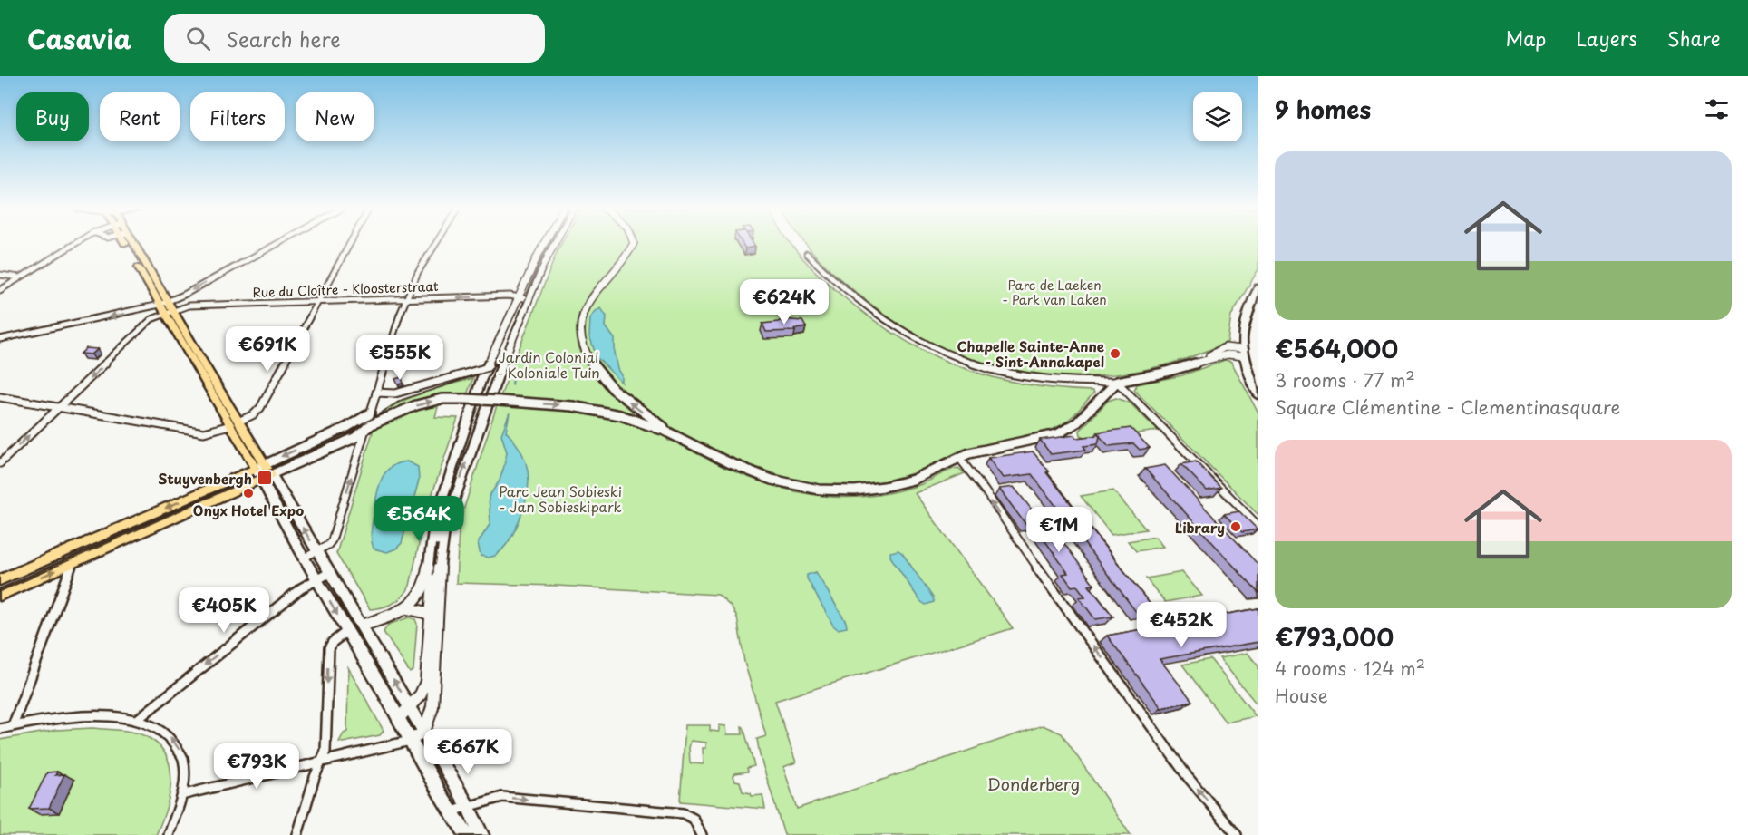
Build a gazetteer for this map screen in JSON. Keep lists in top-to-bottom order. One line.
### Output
{"streets":{"street":["Rue du Cloître - Kloosterstraat"]},"parks":["Parc de Laeken - Park van Laken","Jardin Colonial - Koloniale Tuin","Parc Jean Sobieski - Jan Sobieskipark","Donderberg"],"places":{"other":["Chapelle Sainte-Anne - Sint-Annakapel","Onyx Hotel Expo","Library"],"transit":["Stuyvenbergh"]},"page":{"header":"Casavia","search":"Search here","nav":["Map","Layers","Share"],"heading":"9 homes","chip":["Buy","Rent","Filters","New"],"list":[{"name":"€564,000","note":"3 rooms · 77 m² · Square Clémentine - Clementinasquare"},{"name":"€793,000","note":"4 rooms · 124 m² · House"}],"price":["€624K","€691K","€555K","€564K","€1M","€405K","€452K","€667K","€793K"]}}
